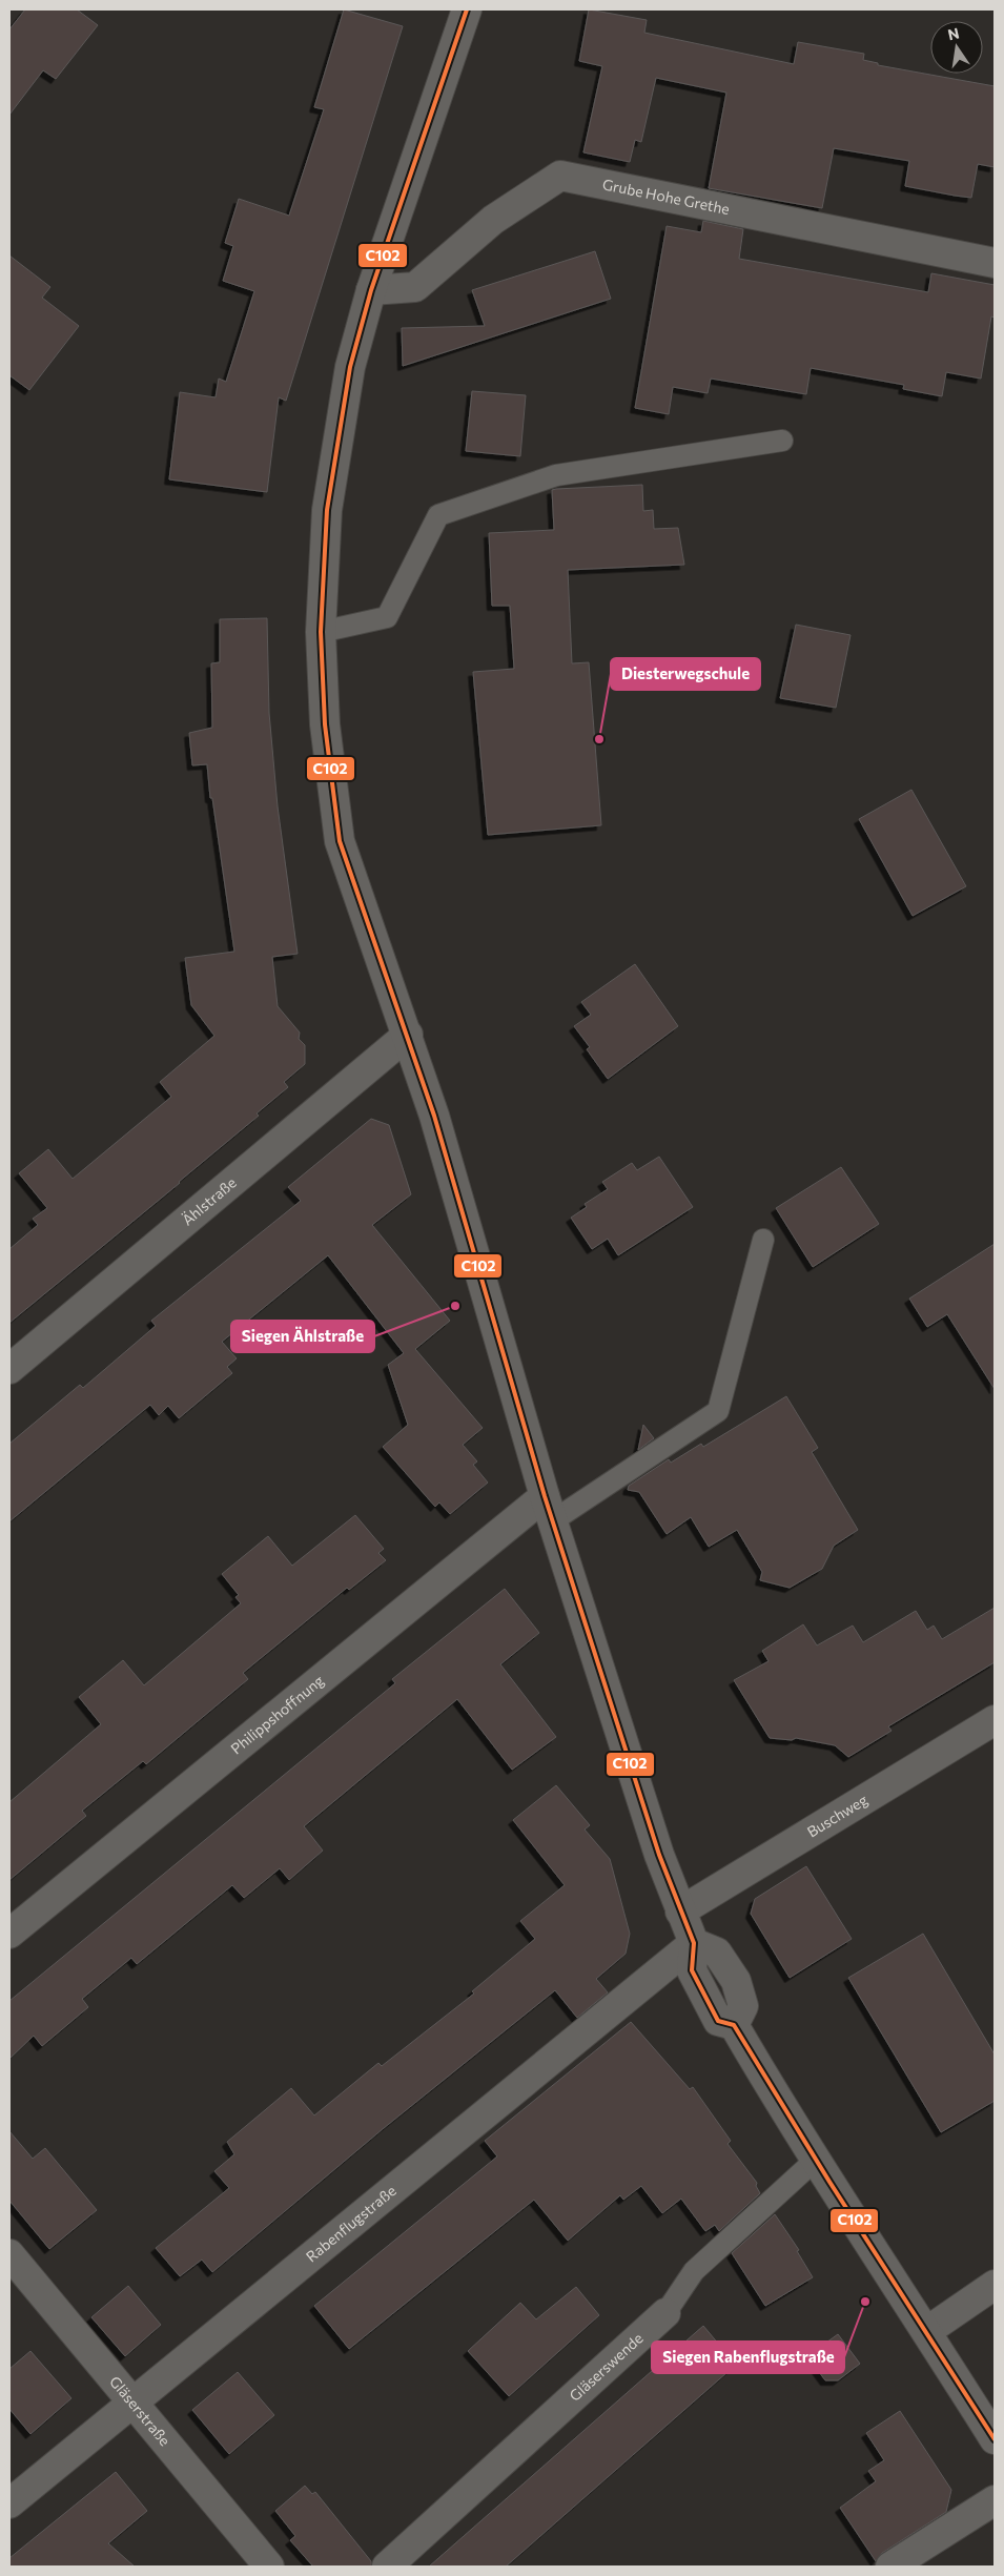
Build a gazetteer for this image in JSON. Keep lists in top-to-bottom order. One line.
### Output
{"streets":{"street":["Grube Hohe Grethe","Ählstraße","Philippshoffnung","Buschweg","Rabenflugstraße","Gläserswende","Gläserstraße"]},"crossings":[["Rabenflugstraße","Gläserstraße"]],"places":["Diesterwegschule","Siegen Ählstraße","Siegen Rabenflugstraße"],"lines":["transit line C102"],"north":"top"}
